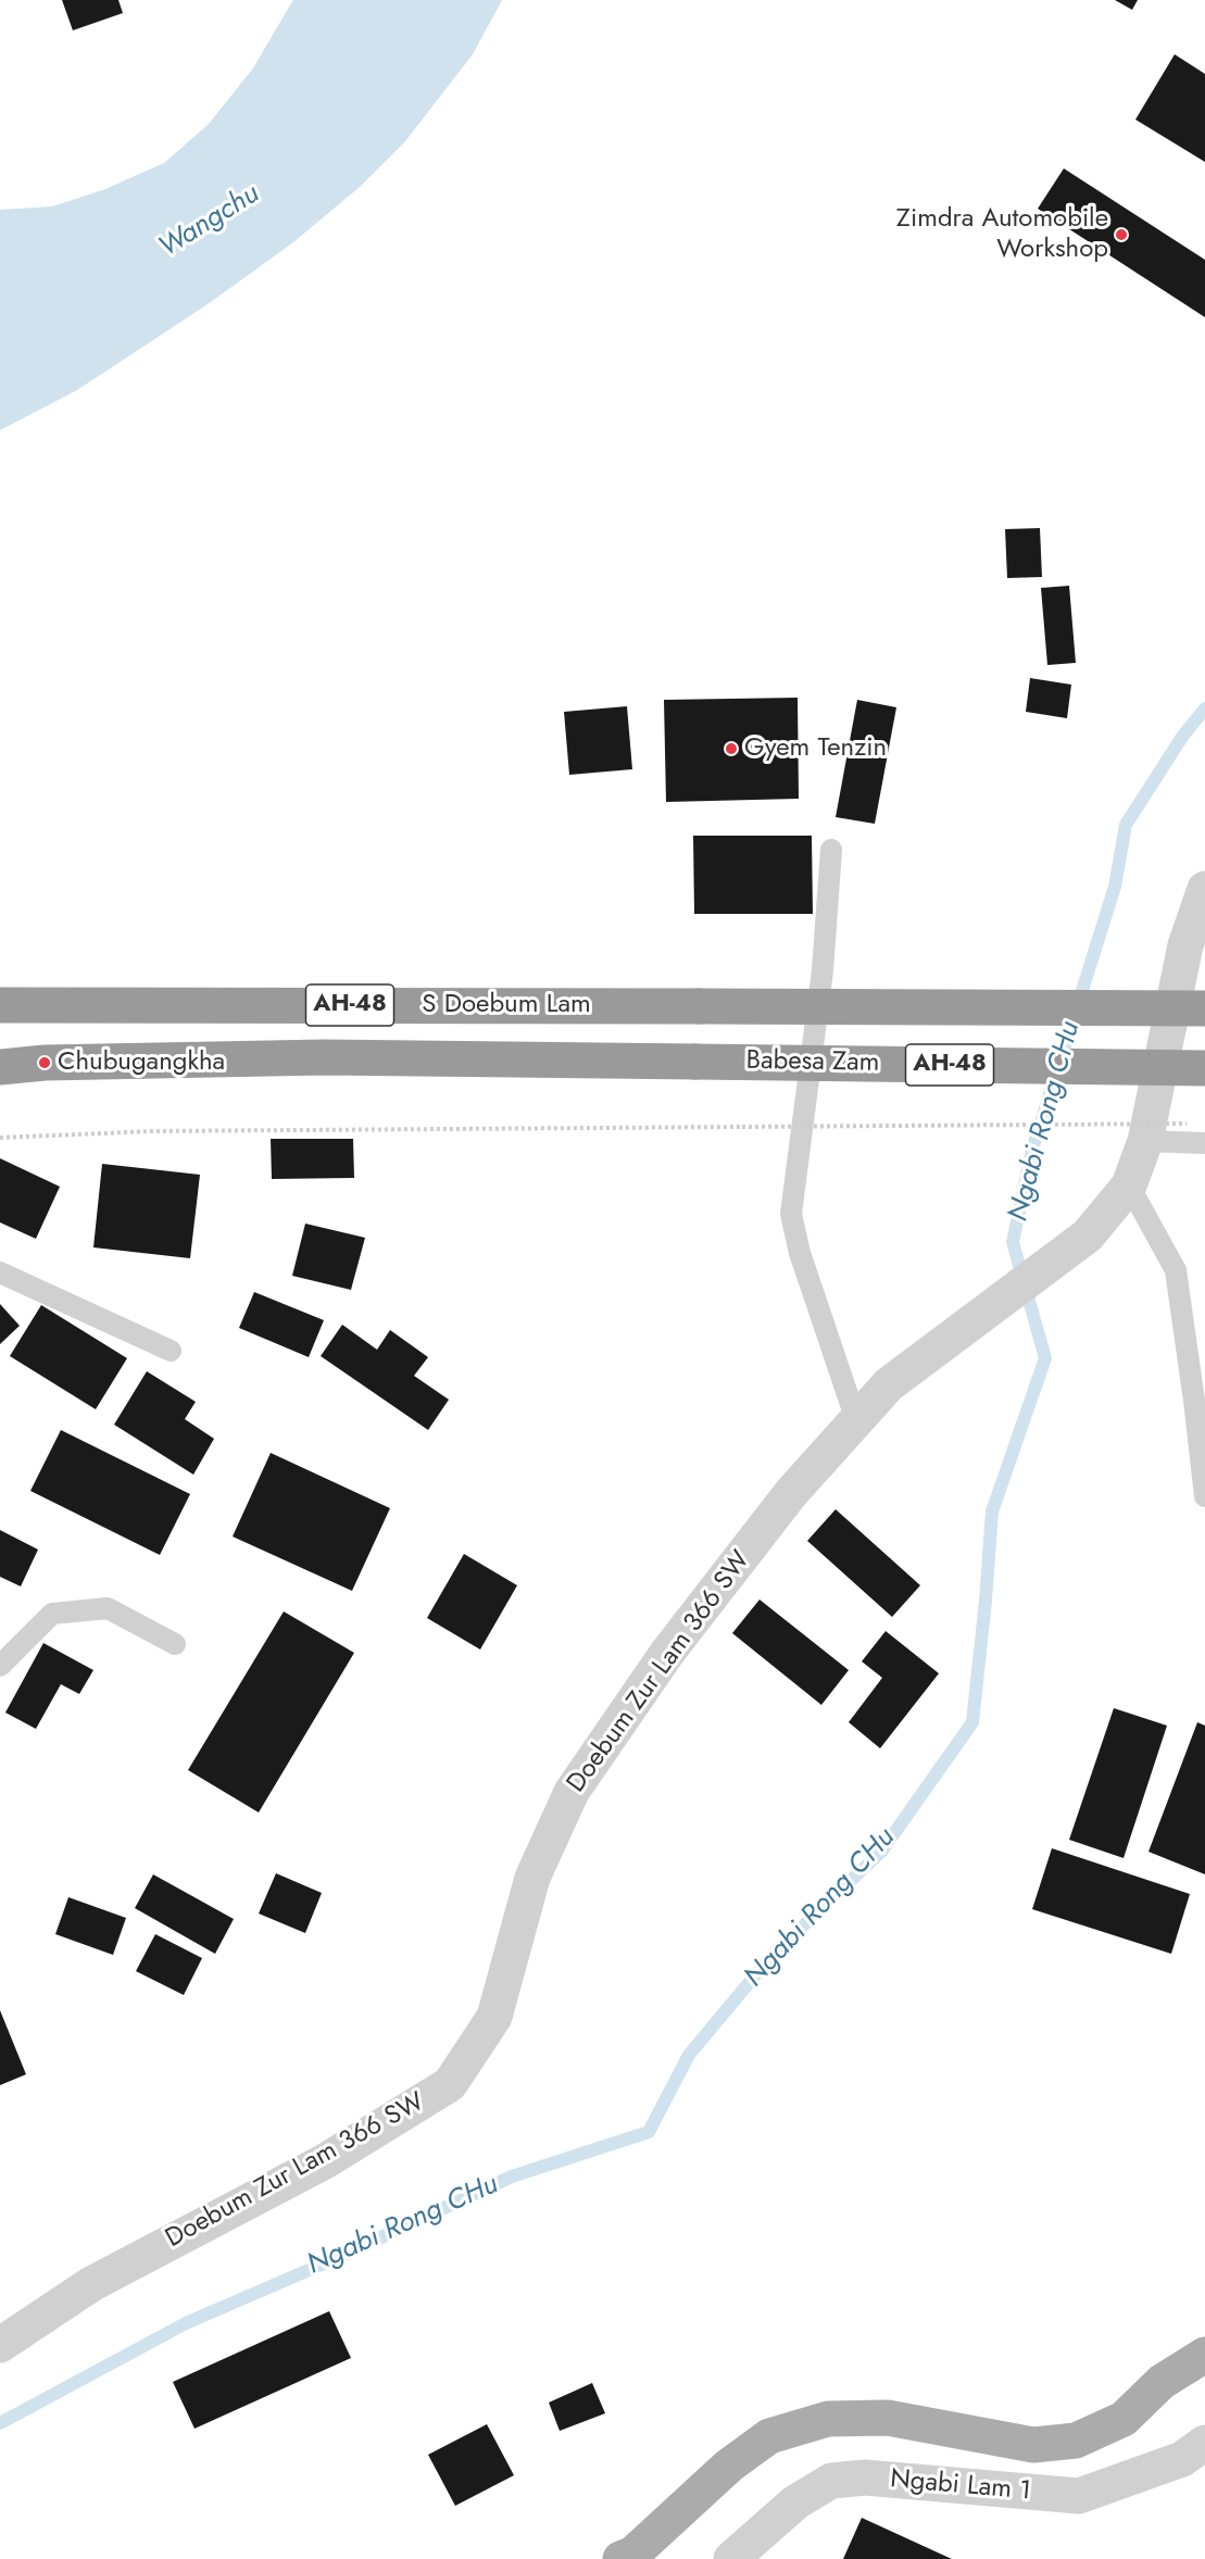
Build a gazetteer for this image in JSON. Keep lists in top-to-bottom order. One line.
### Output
{"streets":{"highway":["AH-48","S Doebum Lam","Babesa Zam"],"street":["Doebum Zur Lam 366 SW","Ngabi Lam 1"]},"crossings":[["S Doebum Lam","Babesa Zam"]],"water":["Wangchu","Ngabi Rong CHu"],"places":["Zimdra Automobile Workshop","Gyem Tenzin","Chubugangkha"]}
